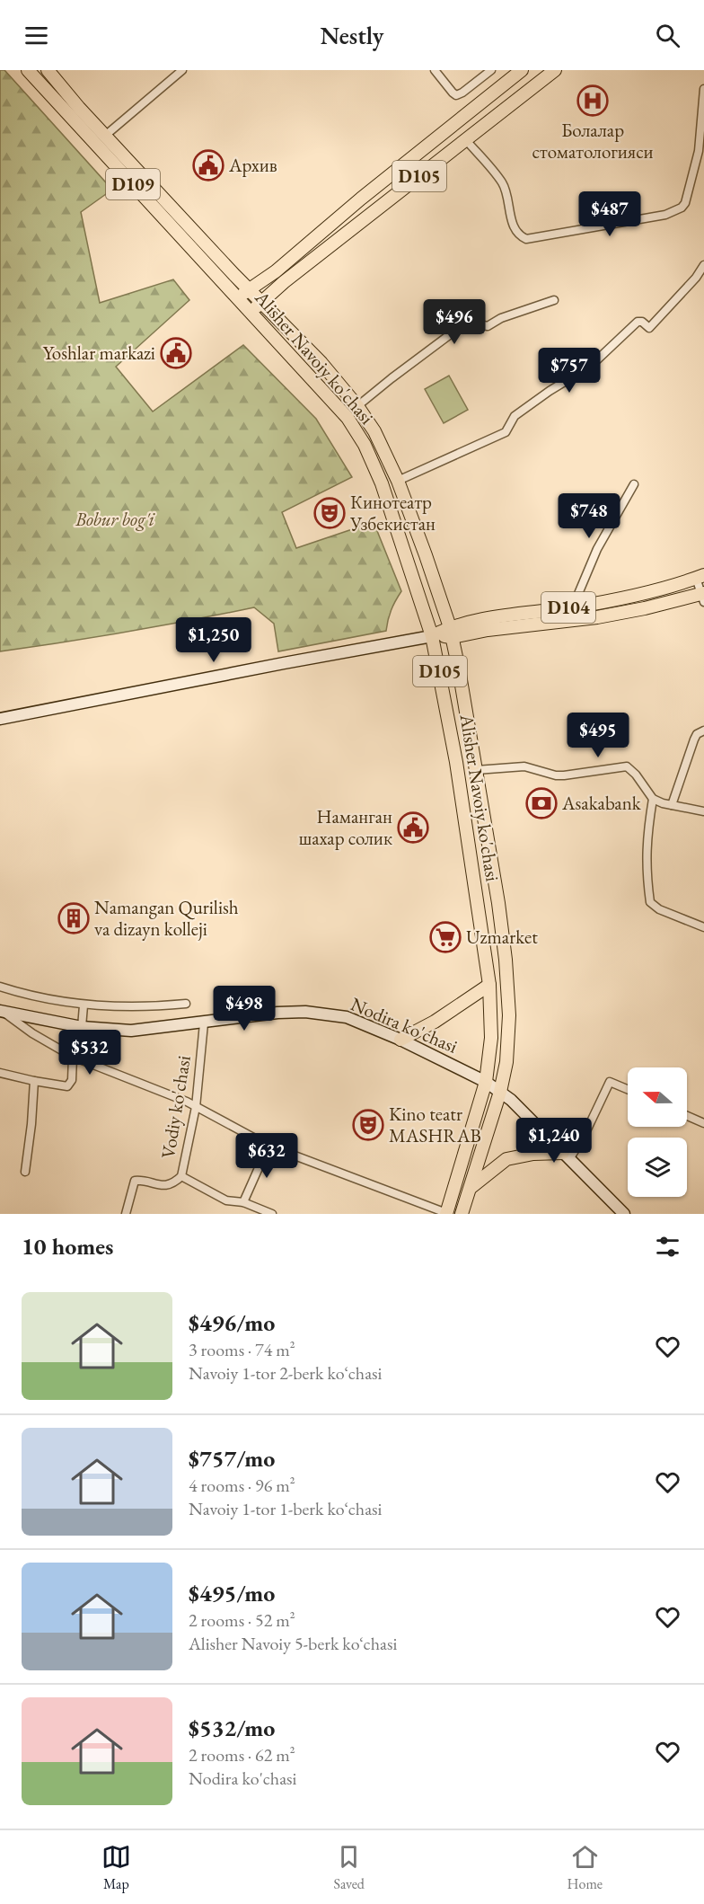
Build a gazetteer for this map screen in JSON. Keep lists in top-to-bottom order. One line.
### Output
{"streets":{"main road":["D105","D109","Alisher Navoiy ko'chasi","D104","Nodira ko'chasi"],"street":["Vodiy ko'chasi"]},"crossings":[["D105","D109"],["D105","Alisher Navoiy ko'chasi"],["D105","D104"],["D105","Nodira ko'chasi"],["Alisher Navoiy ko'chasi","D104"],["Alisher Navoiy ko'chasi","Nodira ko'chasi"],["Nodira ko'chasi","Vodiy ko'chasi"]],"parks":["Bobur bog'i"],"places":{"hospital":["Болалар стоматологияси"],"public building":["Архив","Yoshlar markazi","Наманган шахар солик"],"theatre":["Кинотеатр Узбекистан","Kino teatr MASHRAB"],"bank":["Asakabank"],"building":["Namangan Qurilish va dizayn kolleji"],"supermarket":["Uzmarket"]},"north":"left","page":{"header":"Nestly","price":["$487","$496","$757","$748","$1,250","$495","$498","$532","$1,240","$632"],"heading":"10 homes","list":[{"name":"$496/mo","note":"3 rooms · 74 m² · Navoiy 1-tor 2-berk koʻchasi"},{"name":"$757/mo","note":"4 rooms · 96 m² · Navoiy 1-tor 1-berk koʻchasi"},{"name":"$495/mo","note":"2 rooms · 52 m² · Alisher Navoiy 5-berk koʻchasi"},{"name":"$532/mo","note":"2 rooms · 62 m² · Nodira ko'chasi"}],"tabs":["Map","Saved","Home"]}}
